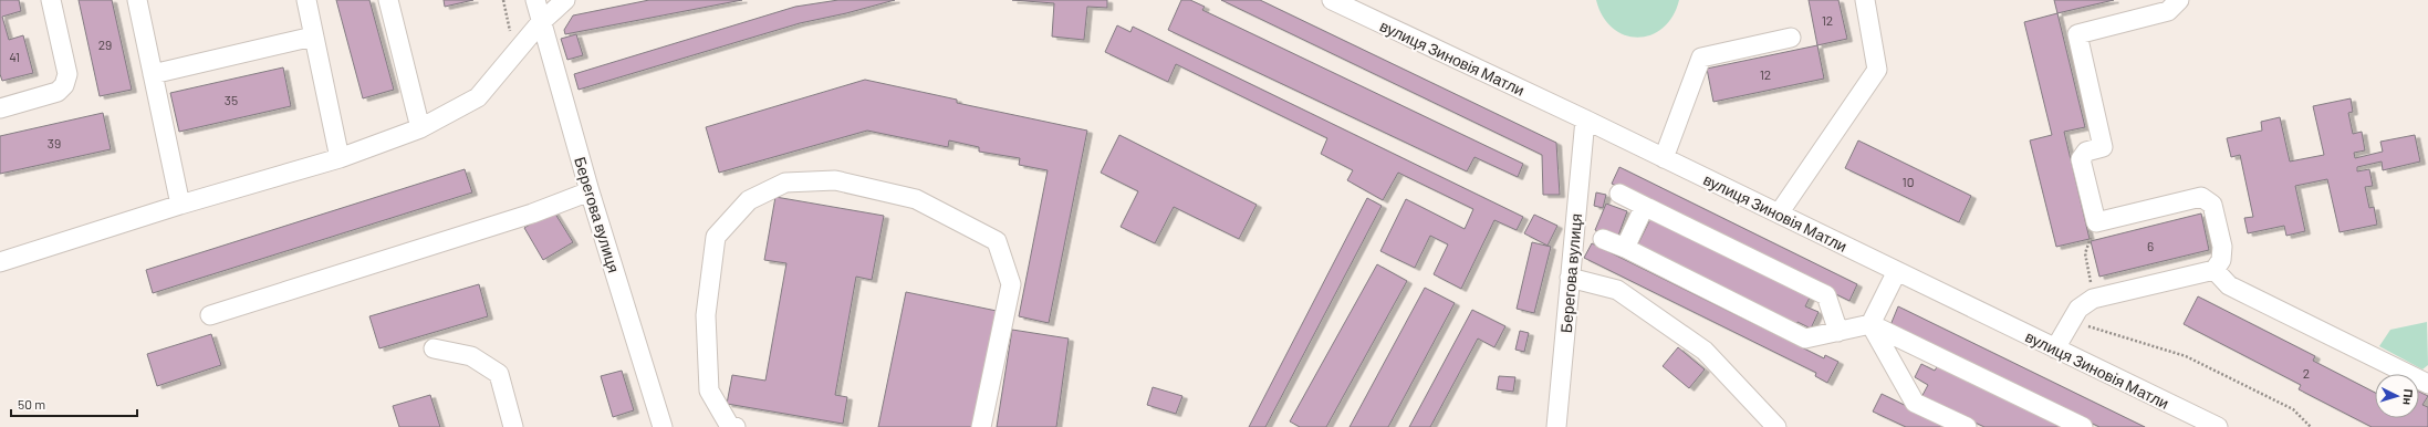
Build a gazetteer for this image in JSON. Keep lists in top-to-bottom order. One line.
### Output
{"streets":{"street":["вулиця Зиновія Матли","Берегова вулиця"]},"crossings":[["вулиця Зиновія Матли","Берегова вулиця"]],"house_numbers":["12","29","41","12","35","39","10","6","2"],"scale_bar":"50 m","north":"right"}
